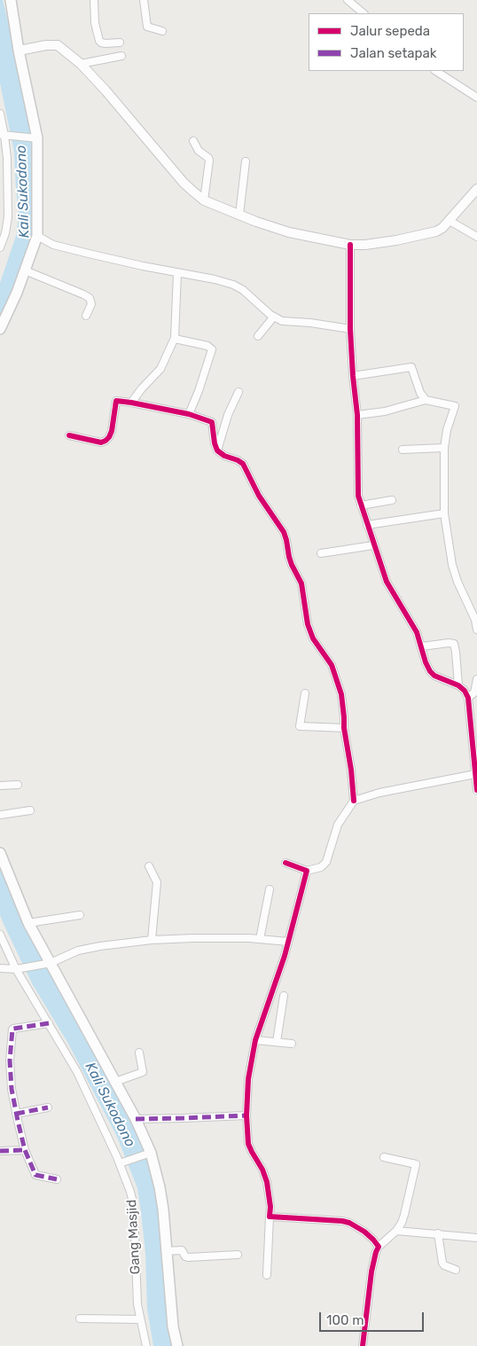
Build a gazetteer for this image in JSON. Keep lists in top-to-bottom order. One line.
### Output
{"streets":{"street":["Gang Masjid"]},"water":["Kali Sukodono"],"legend":["Jalur sepeda","Jalan setapak"],"scale_bar":"100 m"}
